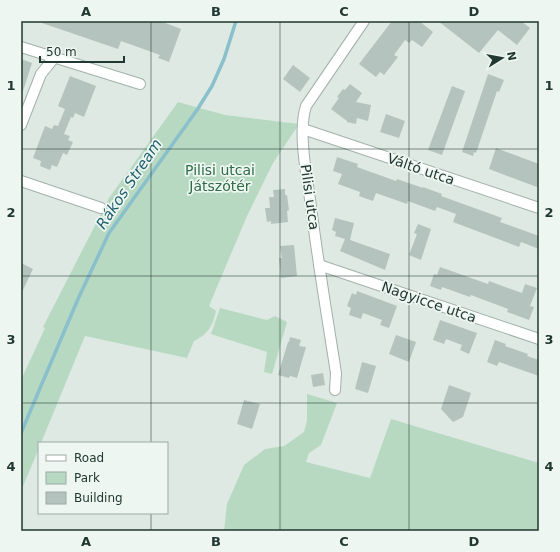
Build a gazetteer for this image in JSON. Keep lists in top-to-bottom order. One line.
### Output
{"streets":{"street":["Váltó utca","Pilisi utca","Nagyicce utca"]},"crossings":[["Váltó utca","Pilisi utca"],["Pilisi utca","Nagyicce utca"]],"water":["Rákos Stream"],"parks":["Pilisi utcai Játszótér"],"legend":["Road","Park","Building"],"scale_bar":"50 m","north":"right","grid":{"columns":["A","B","C","D"],"rows":["1","2","3","4"]}}
